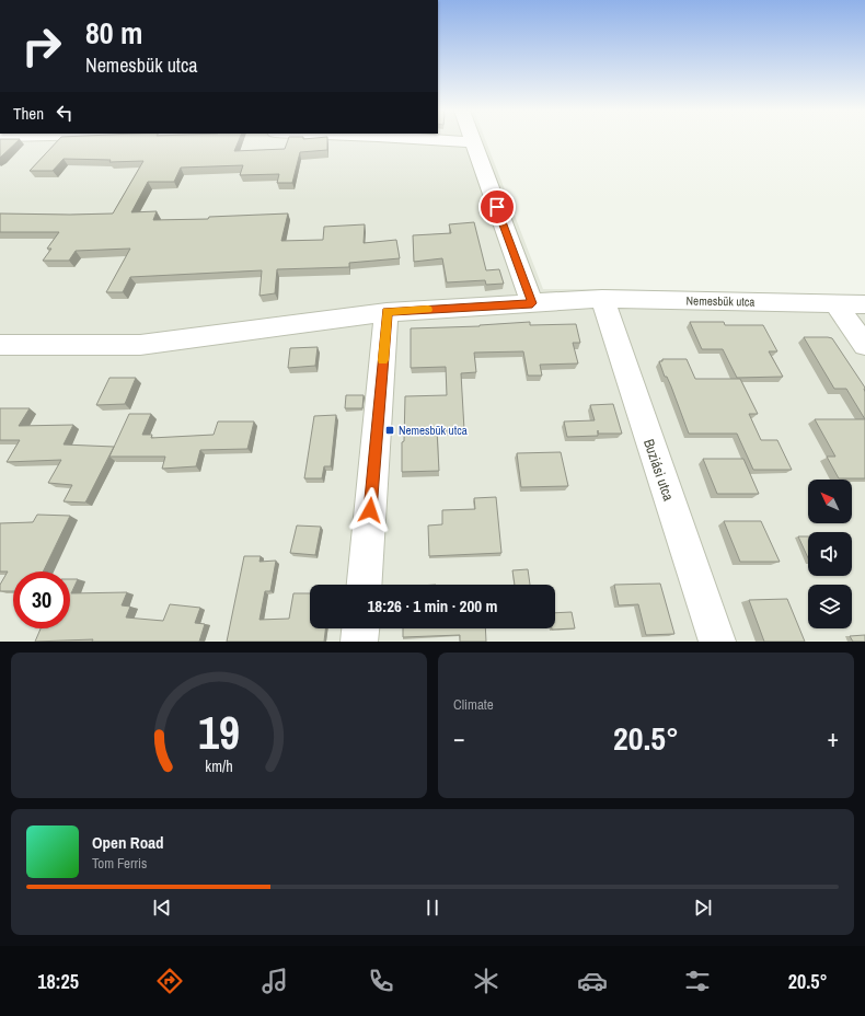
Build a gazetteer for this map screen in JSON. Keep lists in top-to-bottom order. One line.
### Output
{"streets":{"street":["Nemesbük utca","Buziási utca"]},"crossings":[["Nemesbük utca","Buziási utca"]],"places":{"transit":["Nemesbük utca"]},"north":"top left","page":{"turn":["80 m","Nemesbük utca"],"then":"Then","limit":"30","trip":"18:26 · 1 min · 200 m","tile":"Climate","heat":["−","20.5°","+"],"song":["Open Road","Tom Ferris"],"tabs":["18:25","20.5°"],"gauge":["19","km/h"]}}
